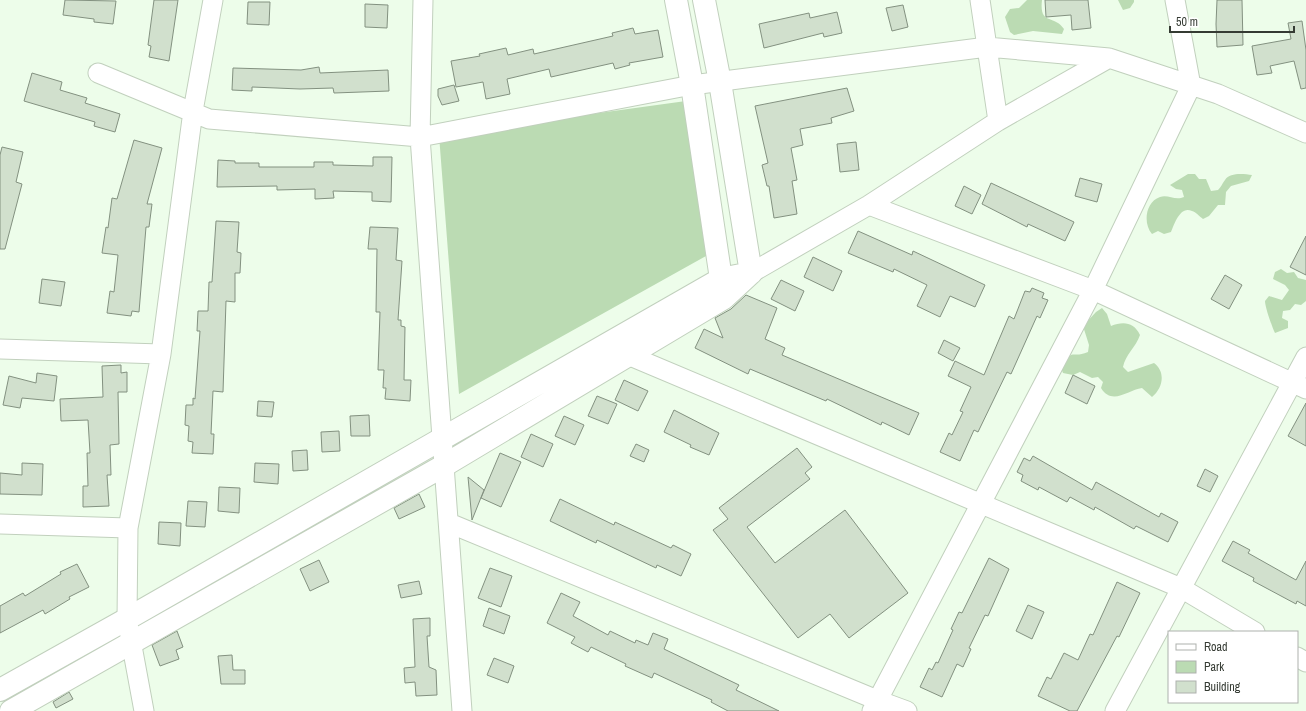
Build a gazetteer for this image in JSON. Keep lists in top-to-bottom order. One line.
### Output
{"legend":["Road","Park","Building"],"scale_bar":"50 m"}
